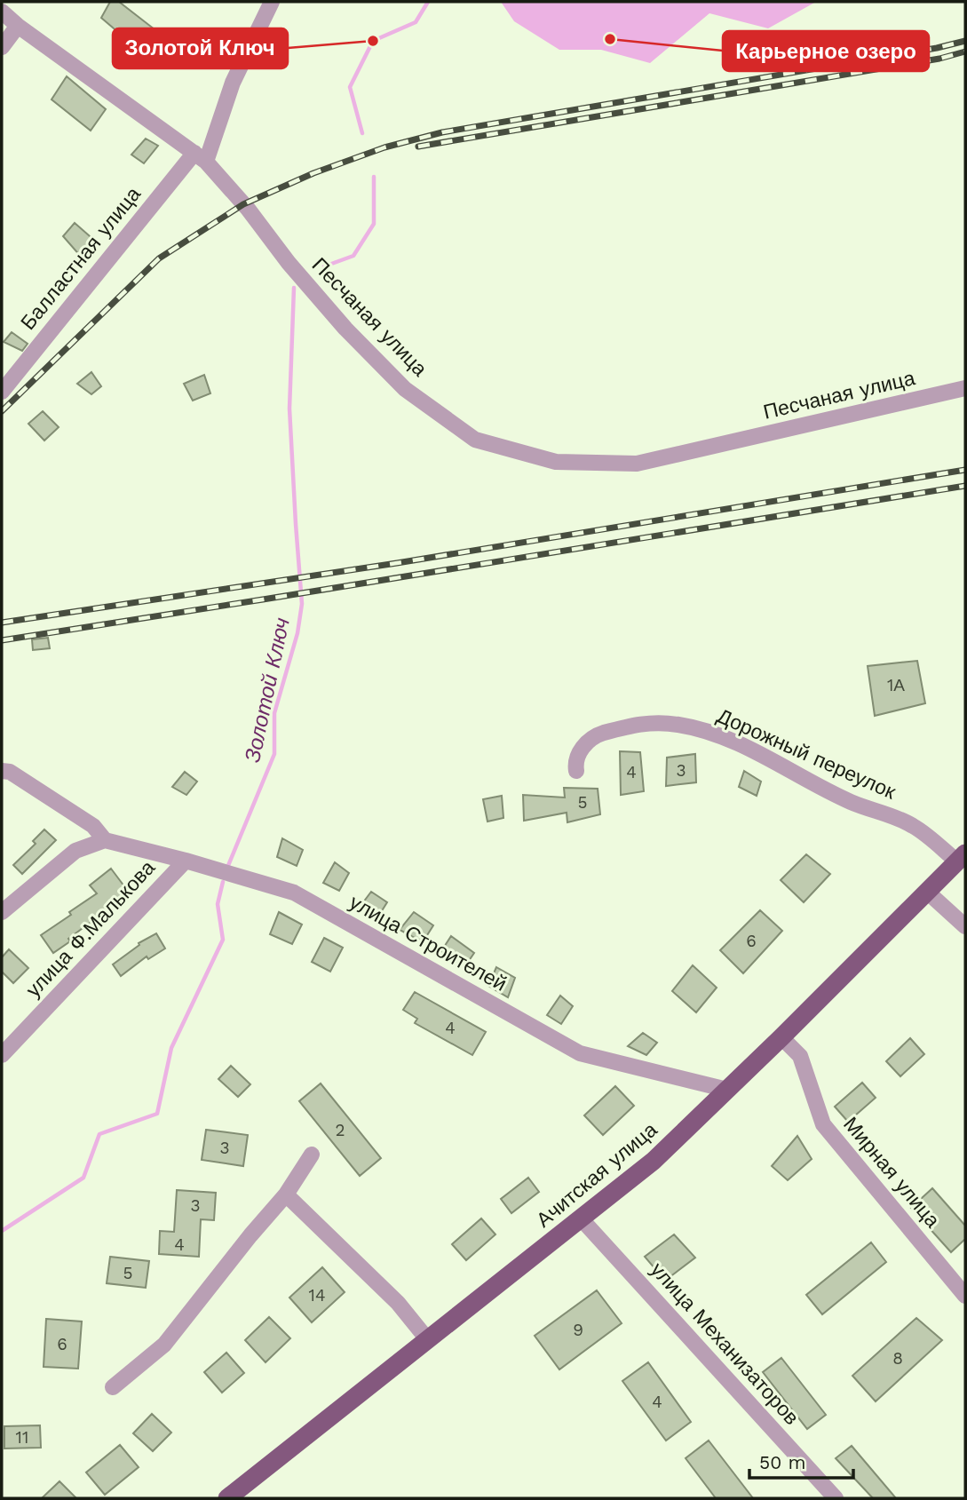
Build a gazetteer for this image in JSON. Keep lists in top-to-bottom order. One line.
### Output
{"streets":{"main road":["Ачитская улица"],"street":["Балластная улица","Песчаная улица","Дорожный переулок","улица Ф.Малькова","улица Строителей","Мирная улица","улица Механизаторов"]},"crossings":[["Балластная улица","Песчаная улица"],["Дорожный переулок","Ачитская улица"],["улица Ф.Малькова","улица Строителей"],["улица Строителей","Ачитская улица"],["Мирная улица","Ачитская улица"],["Ачитская улица","улица Механизаторов"]],"water":["Золотой Ключ"],"places":["Карьерное озеро","Золотой Ключ"],"house_numbers":["1А","3","4","5","6","4","2","3","3","4","5","14","9","6","8","4","11"],"scale_bar":"50 m"}
